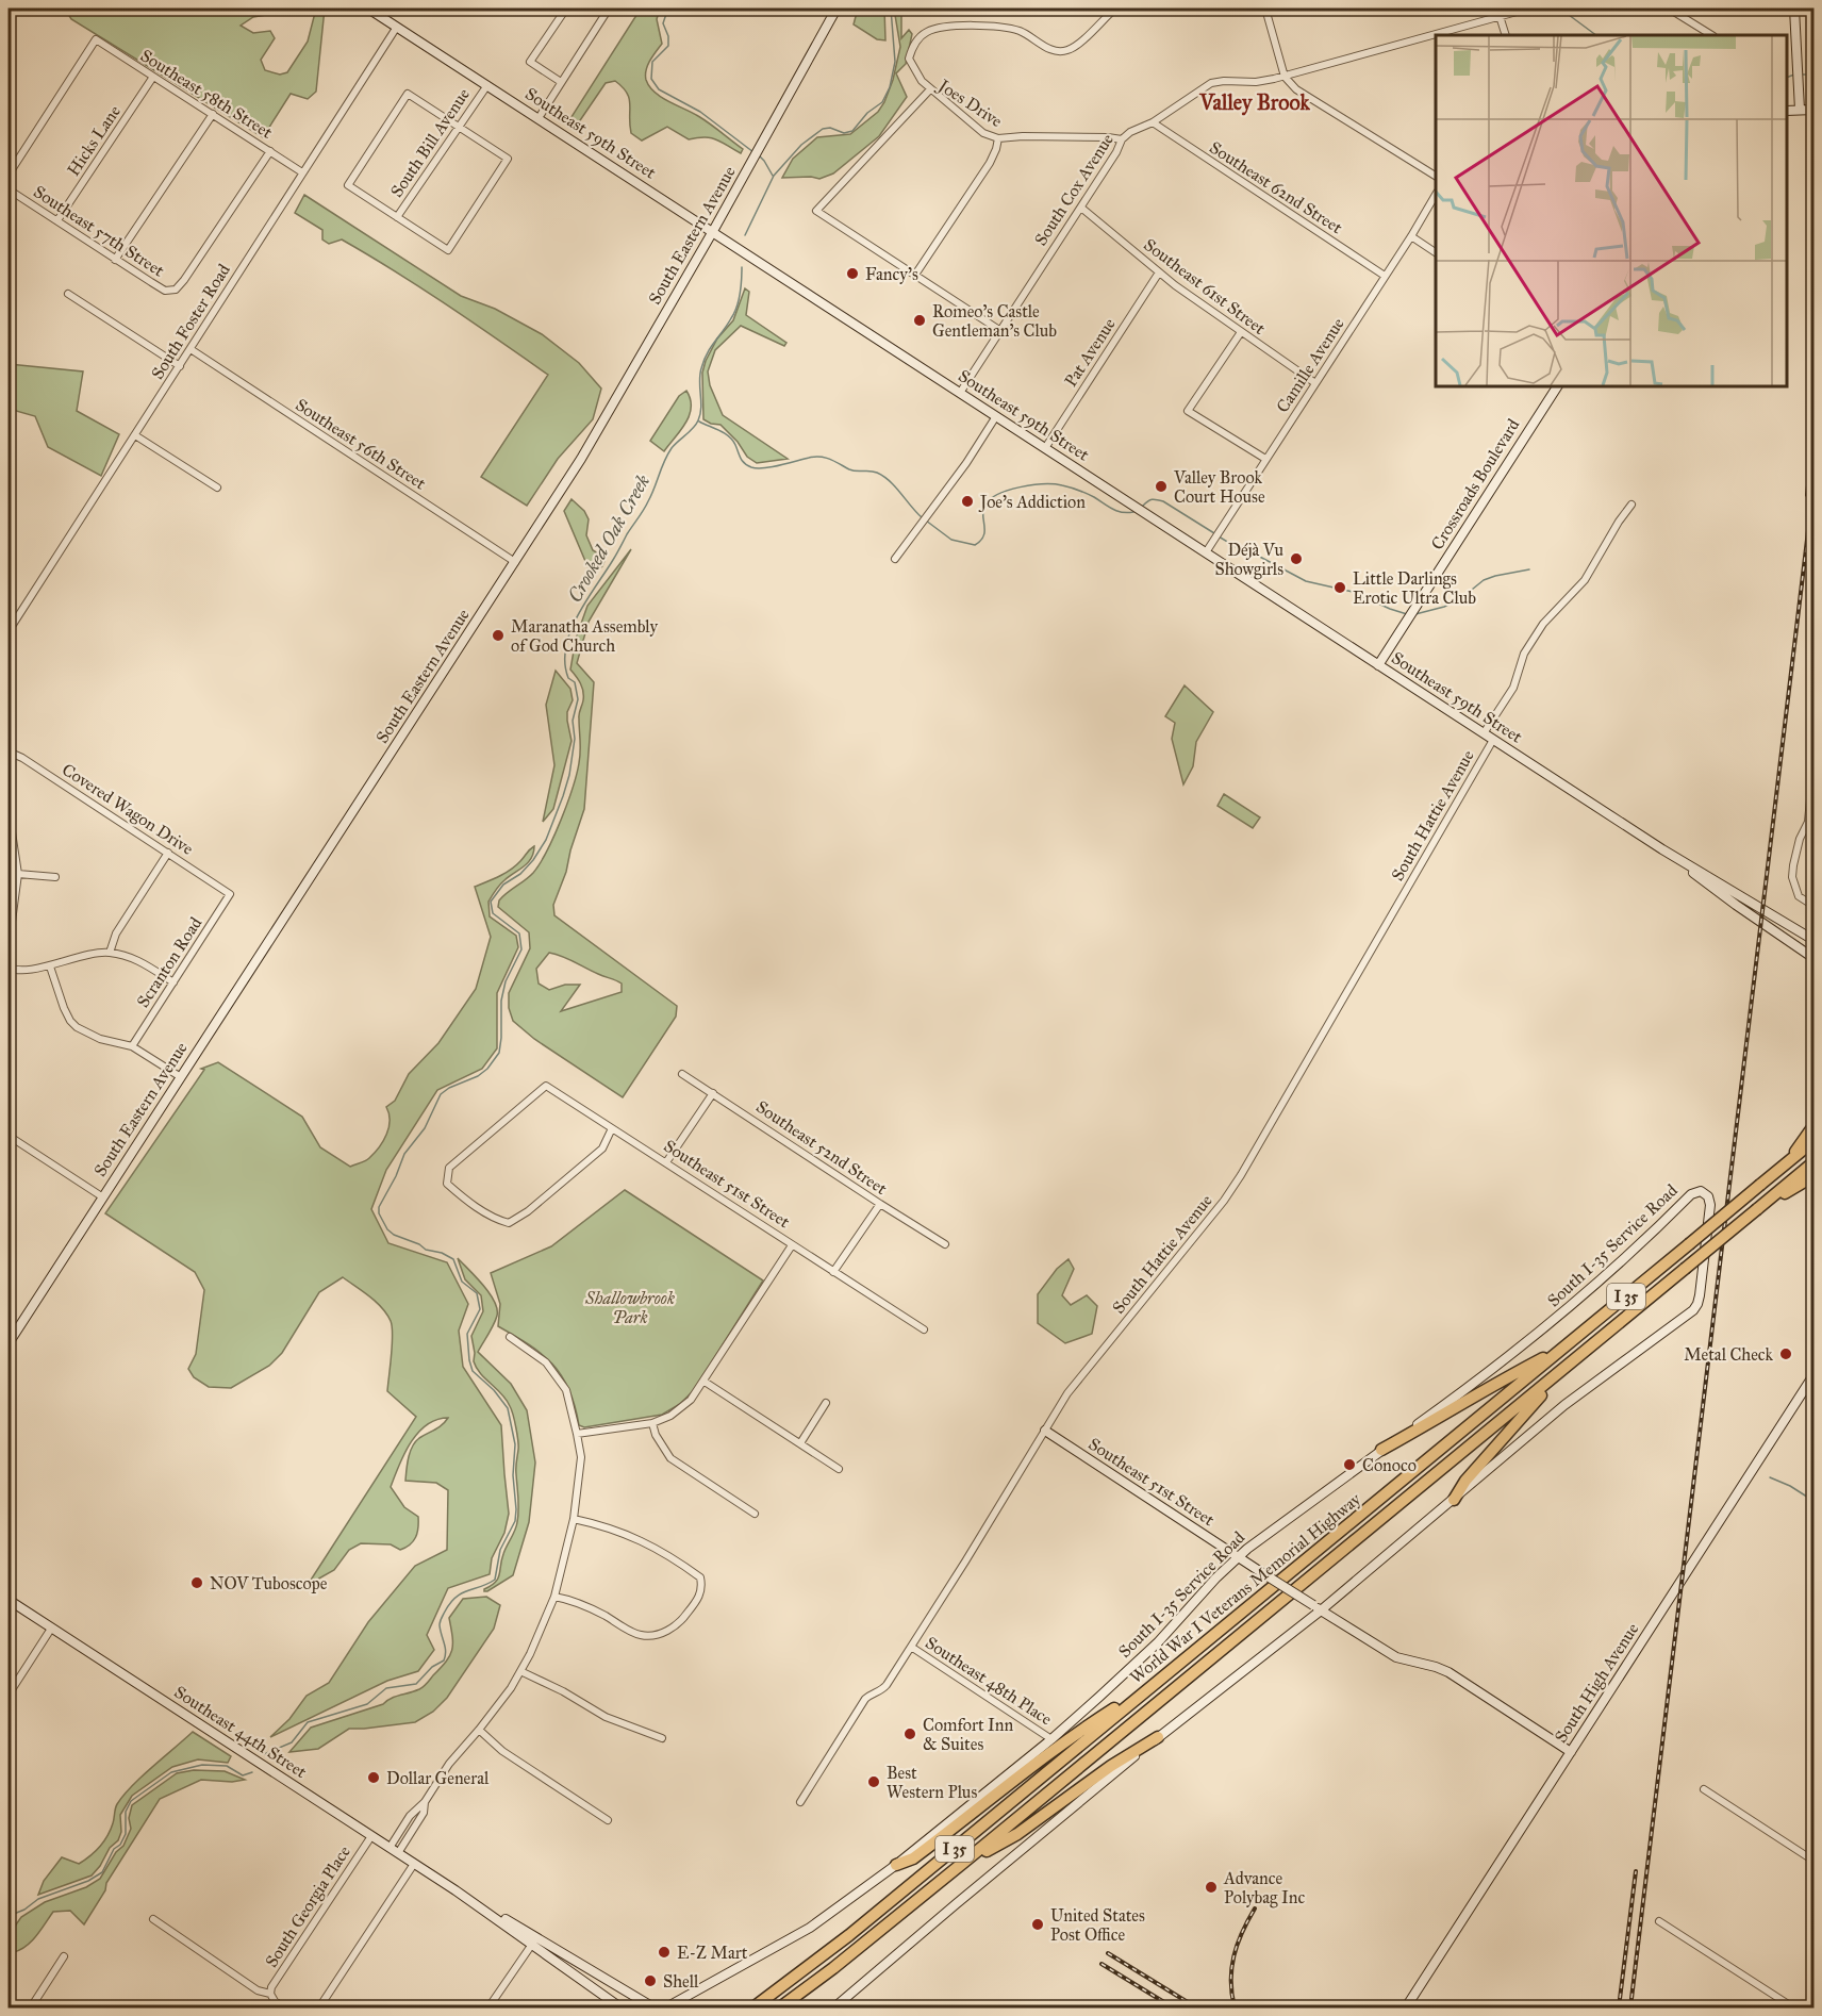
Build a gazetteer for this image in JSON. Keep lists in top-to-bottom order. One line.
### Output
{"streets":{"highway":["I 35","World War I Veterans Memorial Highway"],"main road":["Southeast 59th Street","South Eastern Avenue","Crossroads Boulevard","Southeast 51st Street","South I-35 Service Road","South High Avenue","Southeast 44th Street"],"street":["Southeast 58th Street","Joes Drive","Hicks Lane","South Bill Avenue","Southeast 62nd Street","South Cox Avenue","Southeast 57th Street","Southeast 61st Street","South Foster Road","Pat Avenue","Camille Avenue","Southeast 56th Street","Covered Wagon Drive","South Hattie Avenue","Scranton Road","Southeast 52nd Street","Southeast 48th Place","South Georgia Place"]},"crossings":[["Southeast 58th Street","Hicks Lane"],["Southeast 58th Street","Southeast 57th Street"],["Southeast 58th Street","South Foster Road"],["Joes Drive","South Cox Avenue"],["Southeast 59th Street","South Bill Avenue"],["Southeast 59th Street","South Cox Avenue"],["Southeast 59th Street","South Eastern Avenue"],["Southeast 59th Street","South Foster Road"],["Southeast 59th Street","Pat Avenue"],["Southeast 59th Street","Camille Avenue"],["Southeast 59th Street","Crossroads Boulevard"],["Southeast 59th Street","South Hattie Avenue"],["Hicks Lane","Southeast 57th Street"],["Southeast 62nd Street","South Cox Avenue"],["Southeast 62nd Street","Camille Avenue"],["South Cox Avenue","Southeast 61st Street"],["South Eastern Avenue","Southeast 56th Street"],["Southeast 61st Street","Pat Avenue"],["Southeast 61st Street","Camille Avenue"],["South Foster Road","Southeast 56th Street"],["Covered Wagon Drive","Scranton Road"],["South Hattie Avenue","Southeast 51st Street"],["South Hattie Avenue","Southeast 48th Place"],["Southeast 51st Street","South I-35 Service Road"],["Southeast 51st Street","South High Avenue"],["South I-35 Service Road","Southeast 48th Place"],["Southeast 44th Street","South Georgia Place"]],"districts":["Valley Brook"],"water":["Crooked Oak Creek"],"parks":["Shallowbrook Park"],"places":["Fancy's","Romeo's Castle Gentleman's Club","Valley Brook Court House","Joe's Addiction","Déjà Vu Showgirls","Little Darlings Erotic Ultra Club","Maranatha Assembly of God Church","Metal Check","Conoco","NOV Tuboscope","Comfort Inn & Suites","Dollar General","Best Western Plus","Advance Polybag Inc","United States Post Office","E-Z Mart","Shell"]}
